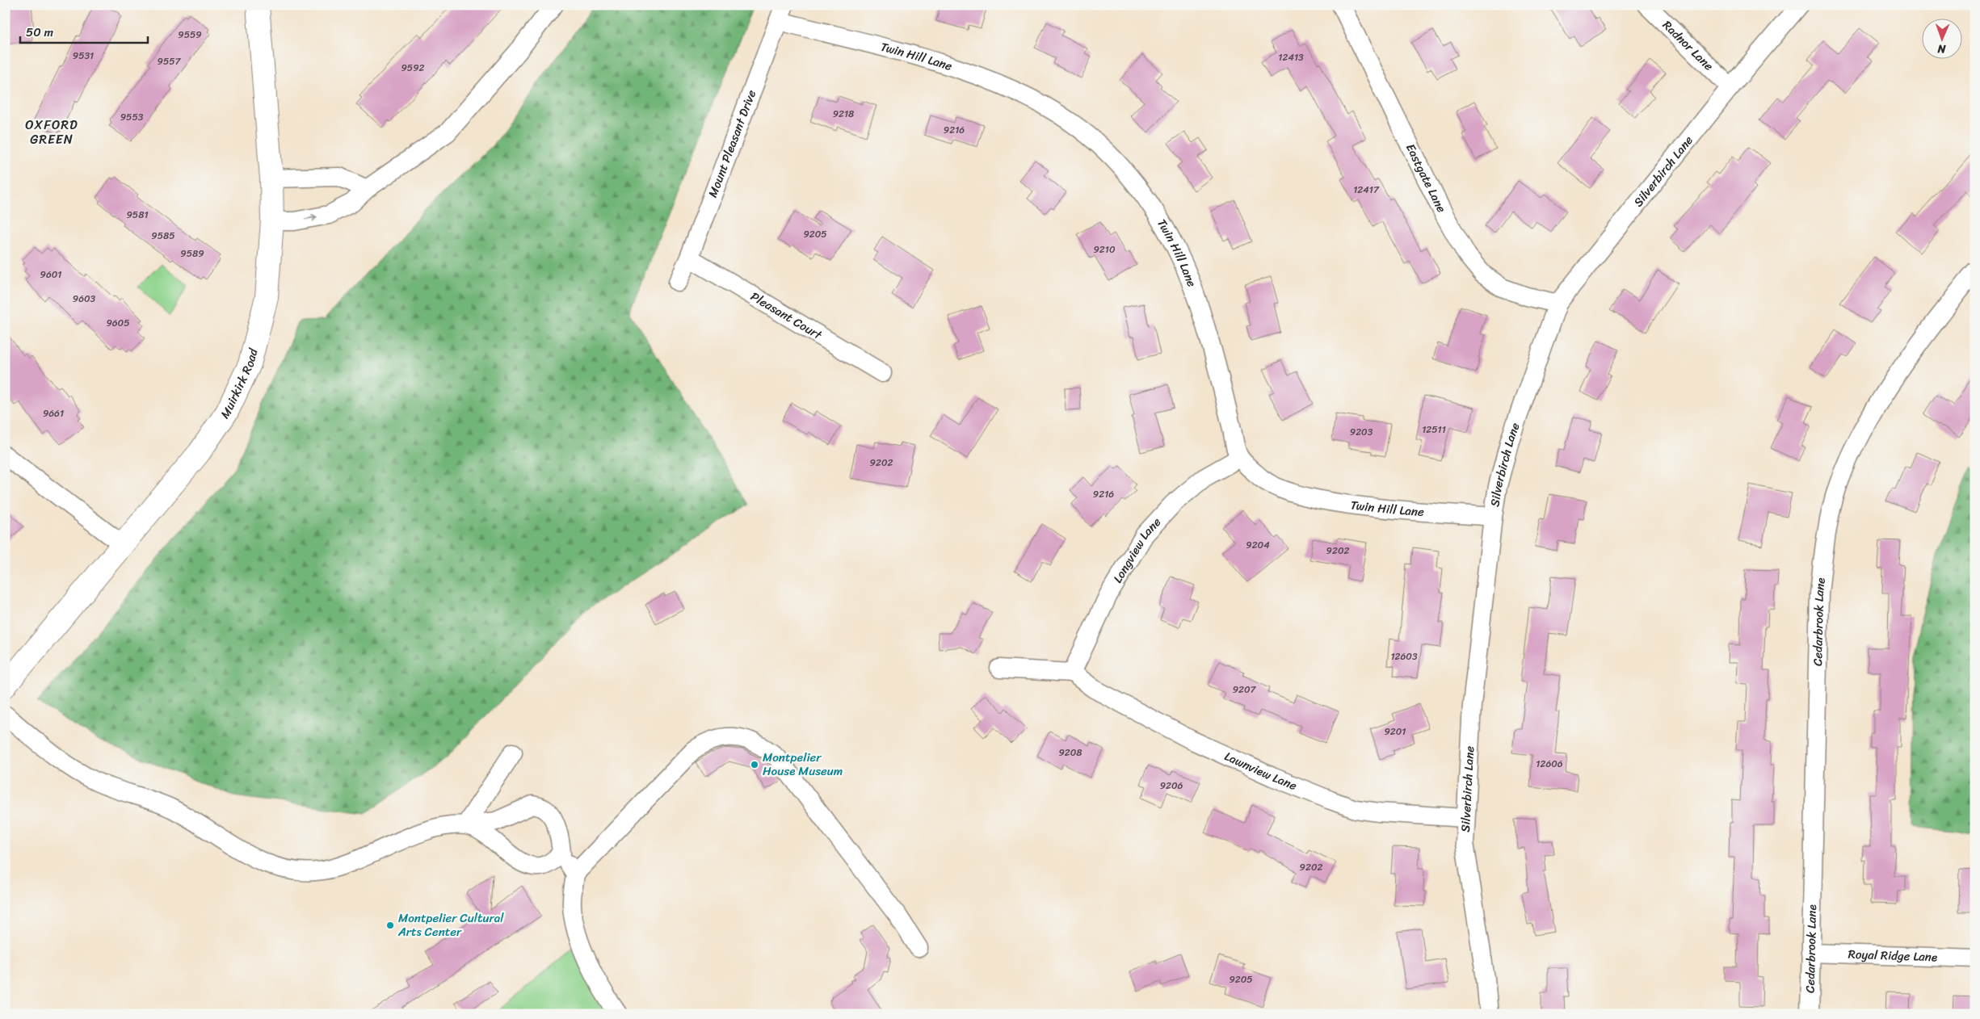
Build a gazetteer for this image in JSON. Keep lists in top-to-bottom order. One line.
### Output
{"streets":{"main road":["Muirkirk Road"],"street":["Radnor Lane","Twin Hill Lane","Mount Pleasant Drive","Silverbirch Lane","Eastgate Lane","Pleasant Court","Longview Lane","Cedarbrook Lane","Lawnview Lane","Royal Ridge Lane"]},"crossings":[["Radnor Lane","Silverbirch Lane"],["Twin Hill Lane","Mount Pleasant Drive"],["Twin Hill Lane","Silverbirch Lane"],["Twin Hill Lane","Longview Lane"],["Mount Pleasant Drive","Pleasant Court"],["Silverbirch Lane","Eastgate Lane"],["Silverbirch Lane","Lawnview Lane"],["Longview Lane","Lawnview Lane"],["Cedarbrook Lane","Royal Ridge Lane"]],"districts":["OXFORD GREEN"],"places":["Montpelier House Museum","Montpelier Cultural Arts Center"],"house_numbers":["9559","9531","12413","9557","9592","9218","9553","9216","12417","9581","9205","9585","9210","9589","9601","9603","9605","9661","12511","9203","9202","9216","9204","9202","12603","9207","9201","9208","12606","9206","9202","9205"],"scale_bar":"50 m","north":"bottom"}
